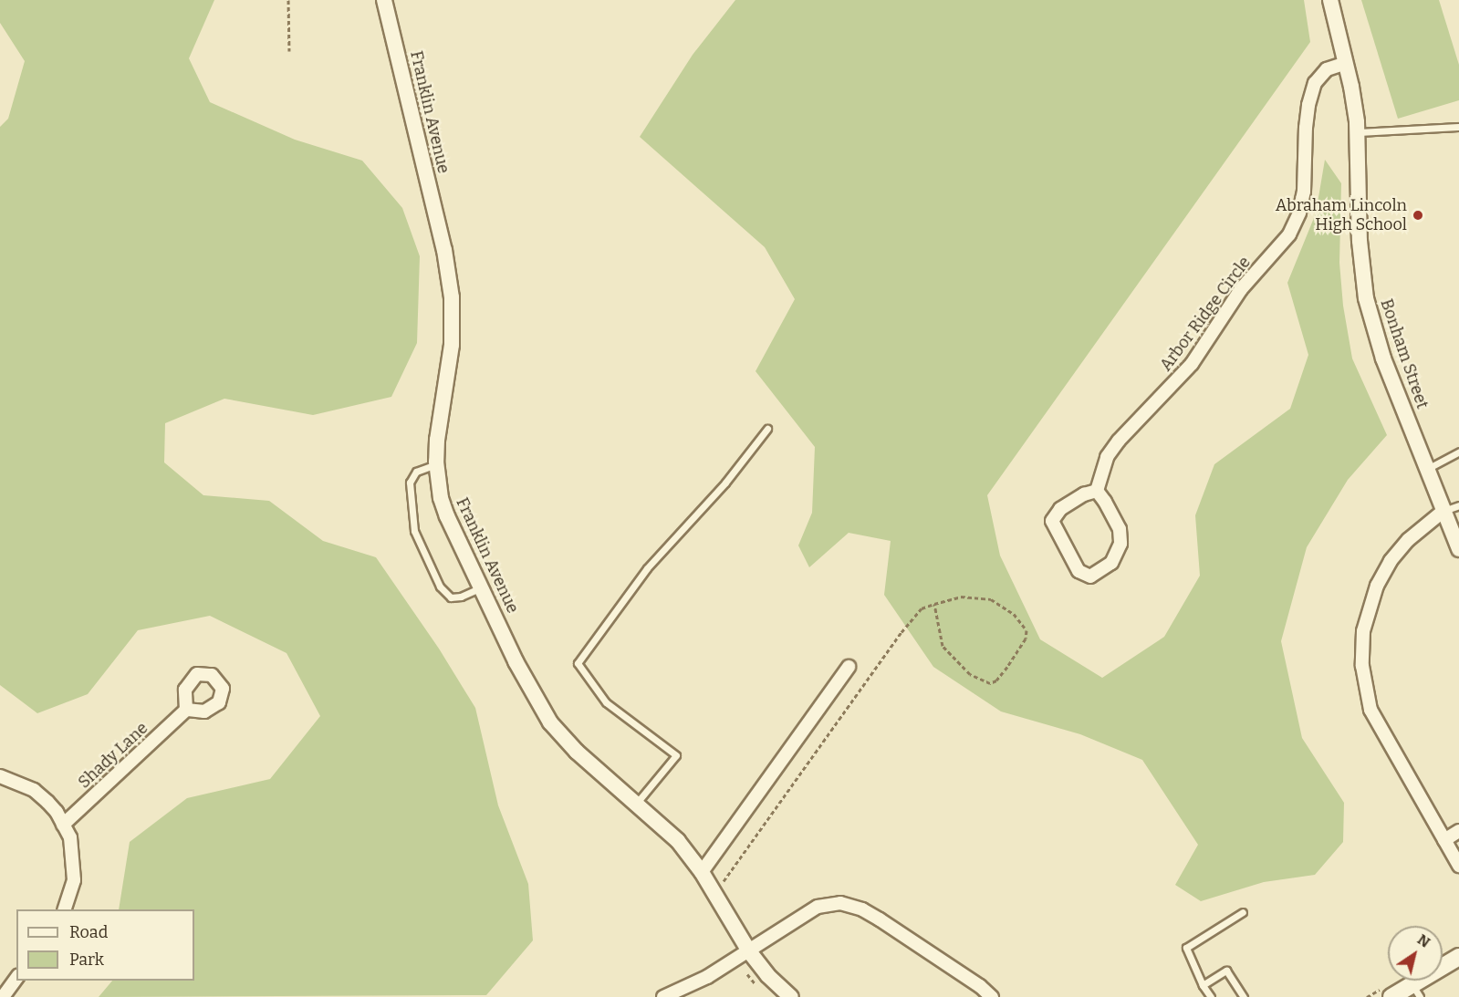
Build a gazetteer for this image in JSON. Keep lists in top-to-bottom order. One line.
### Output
{"streets":{"street":["Franklin Avenue","Arbor Ridge Circle","Bonham Street","Shady Lane"]},"crossings":[["Arbor Ridge Circle","Bonham Street"]],"places":["Abraham Lincoln High School"],"legend":["Road","Park"],"north":"top right"}
